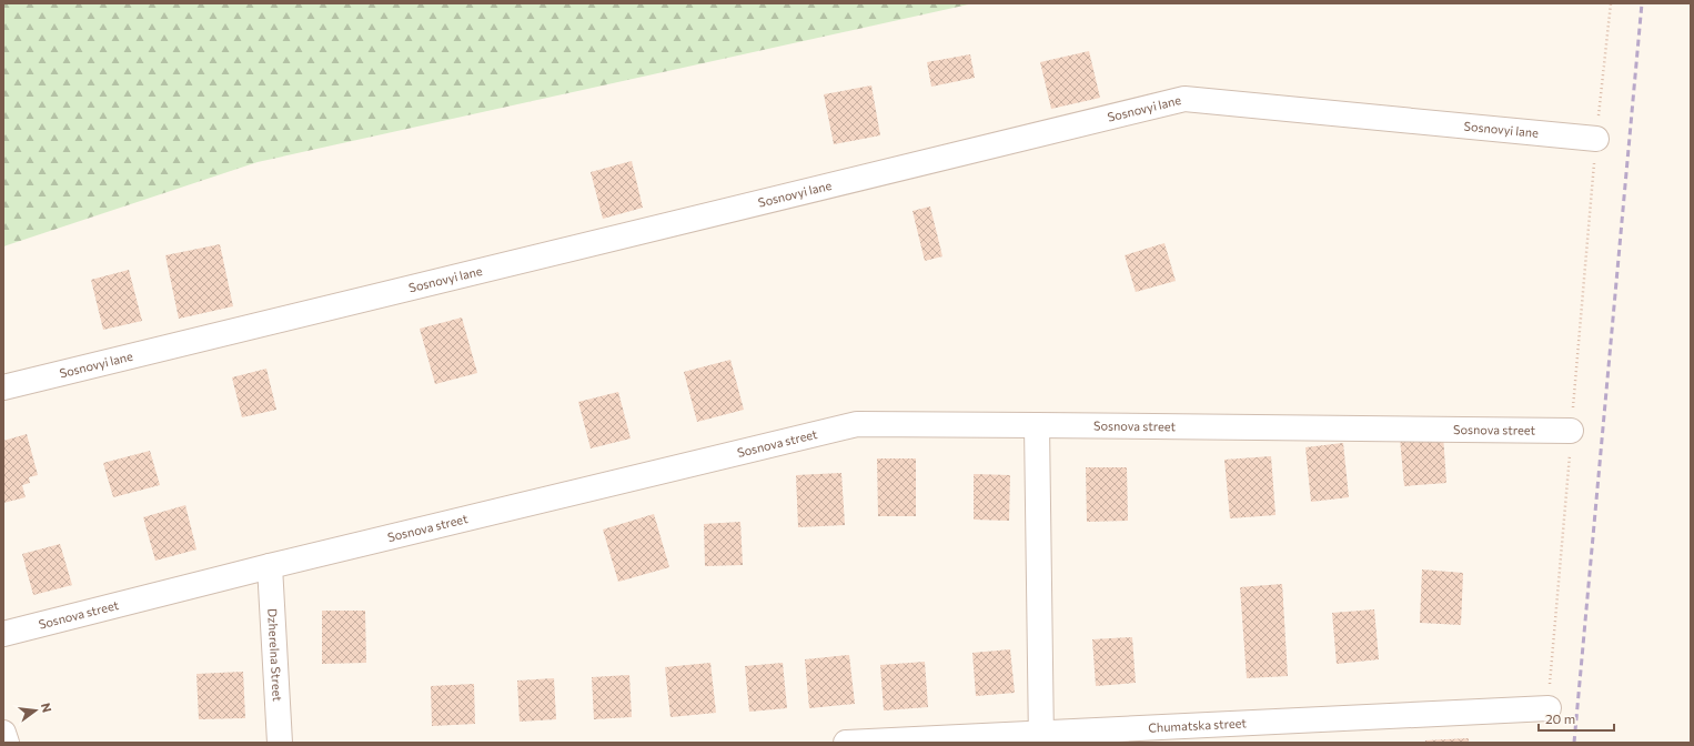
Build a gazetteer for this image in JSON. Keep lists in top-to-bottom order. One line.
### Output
{"streets":{"street":["Sosnovyi lane","Sosnova street","Dzherelna Street","Chumatska street"]},"crossings":[["Sosnova street","Dzherelna Street"]],"scale_bar":"20 m","north":"right"}
